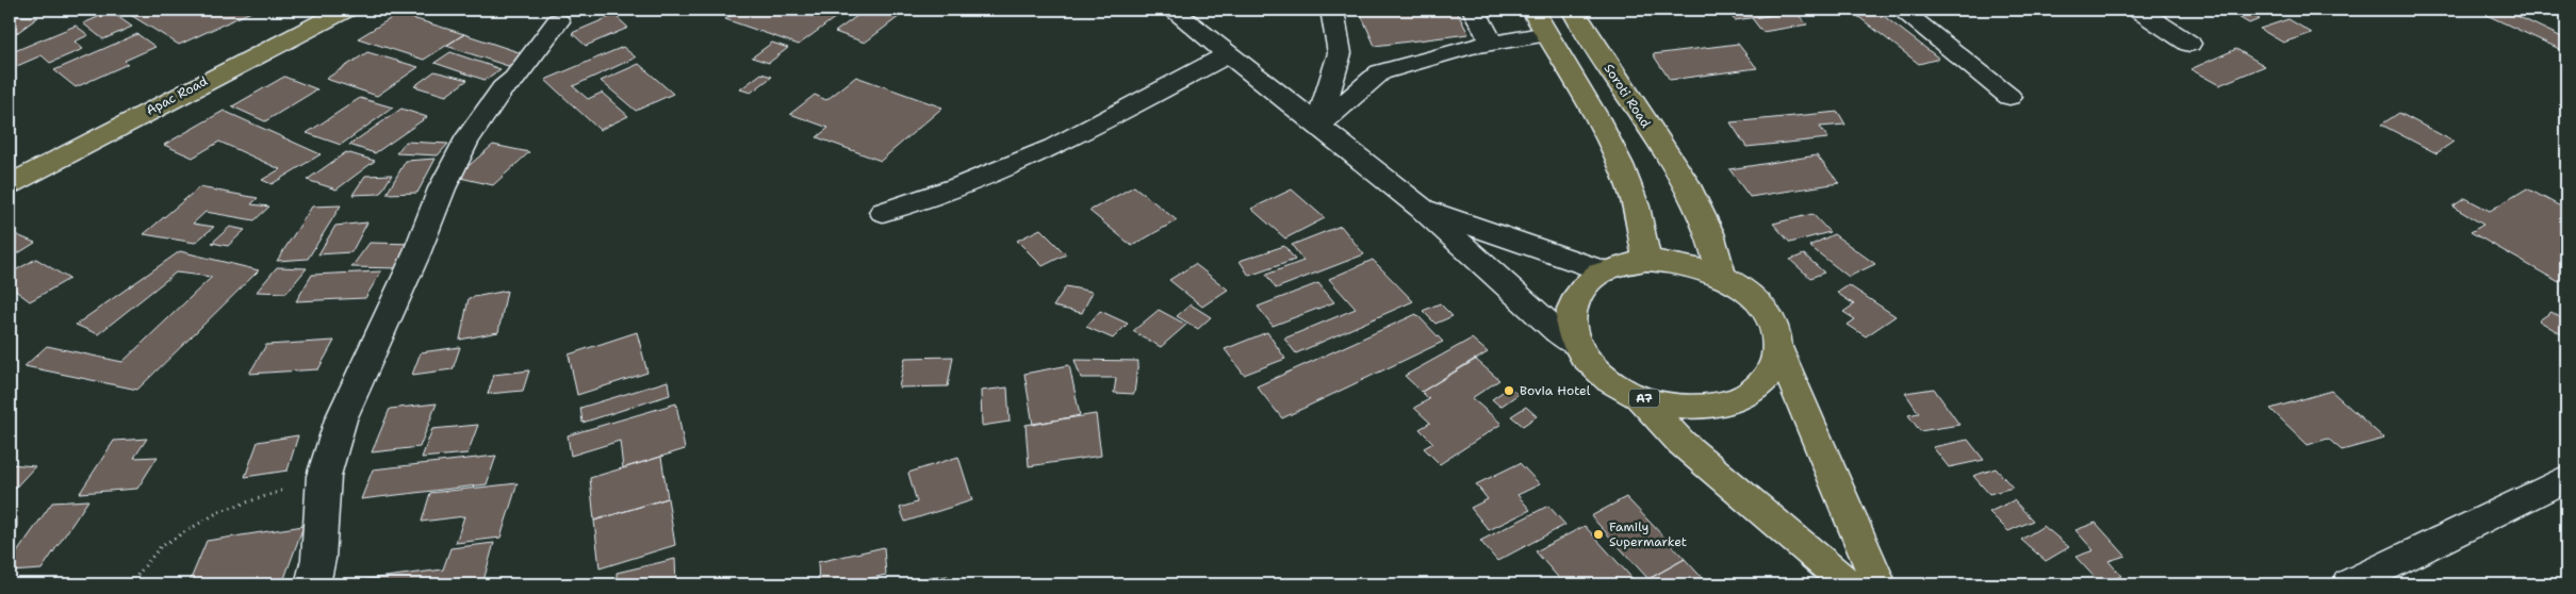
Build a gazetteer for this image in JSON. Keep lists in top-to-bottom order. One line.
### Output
{"streets":{"main road":["Apac Road","Soroti Road","A7"]},"crossings":[["Soroti Road","A7"]],"places":["Bovia Hotel","Family Supermarket"]}
